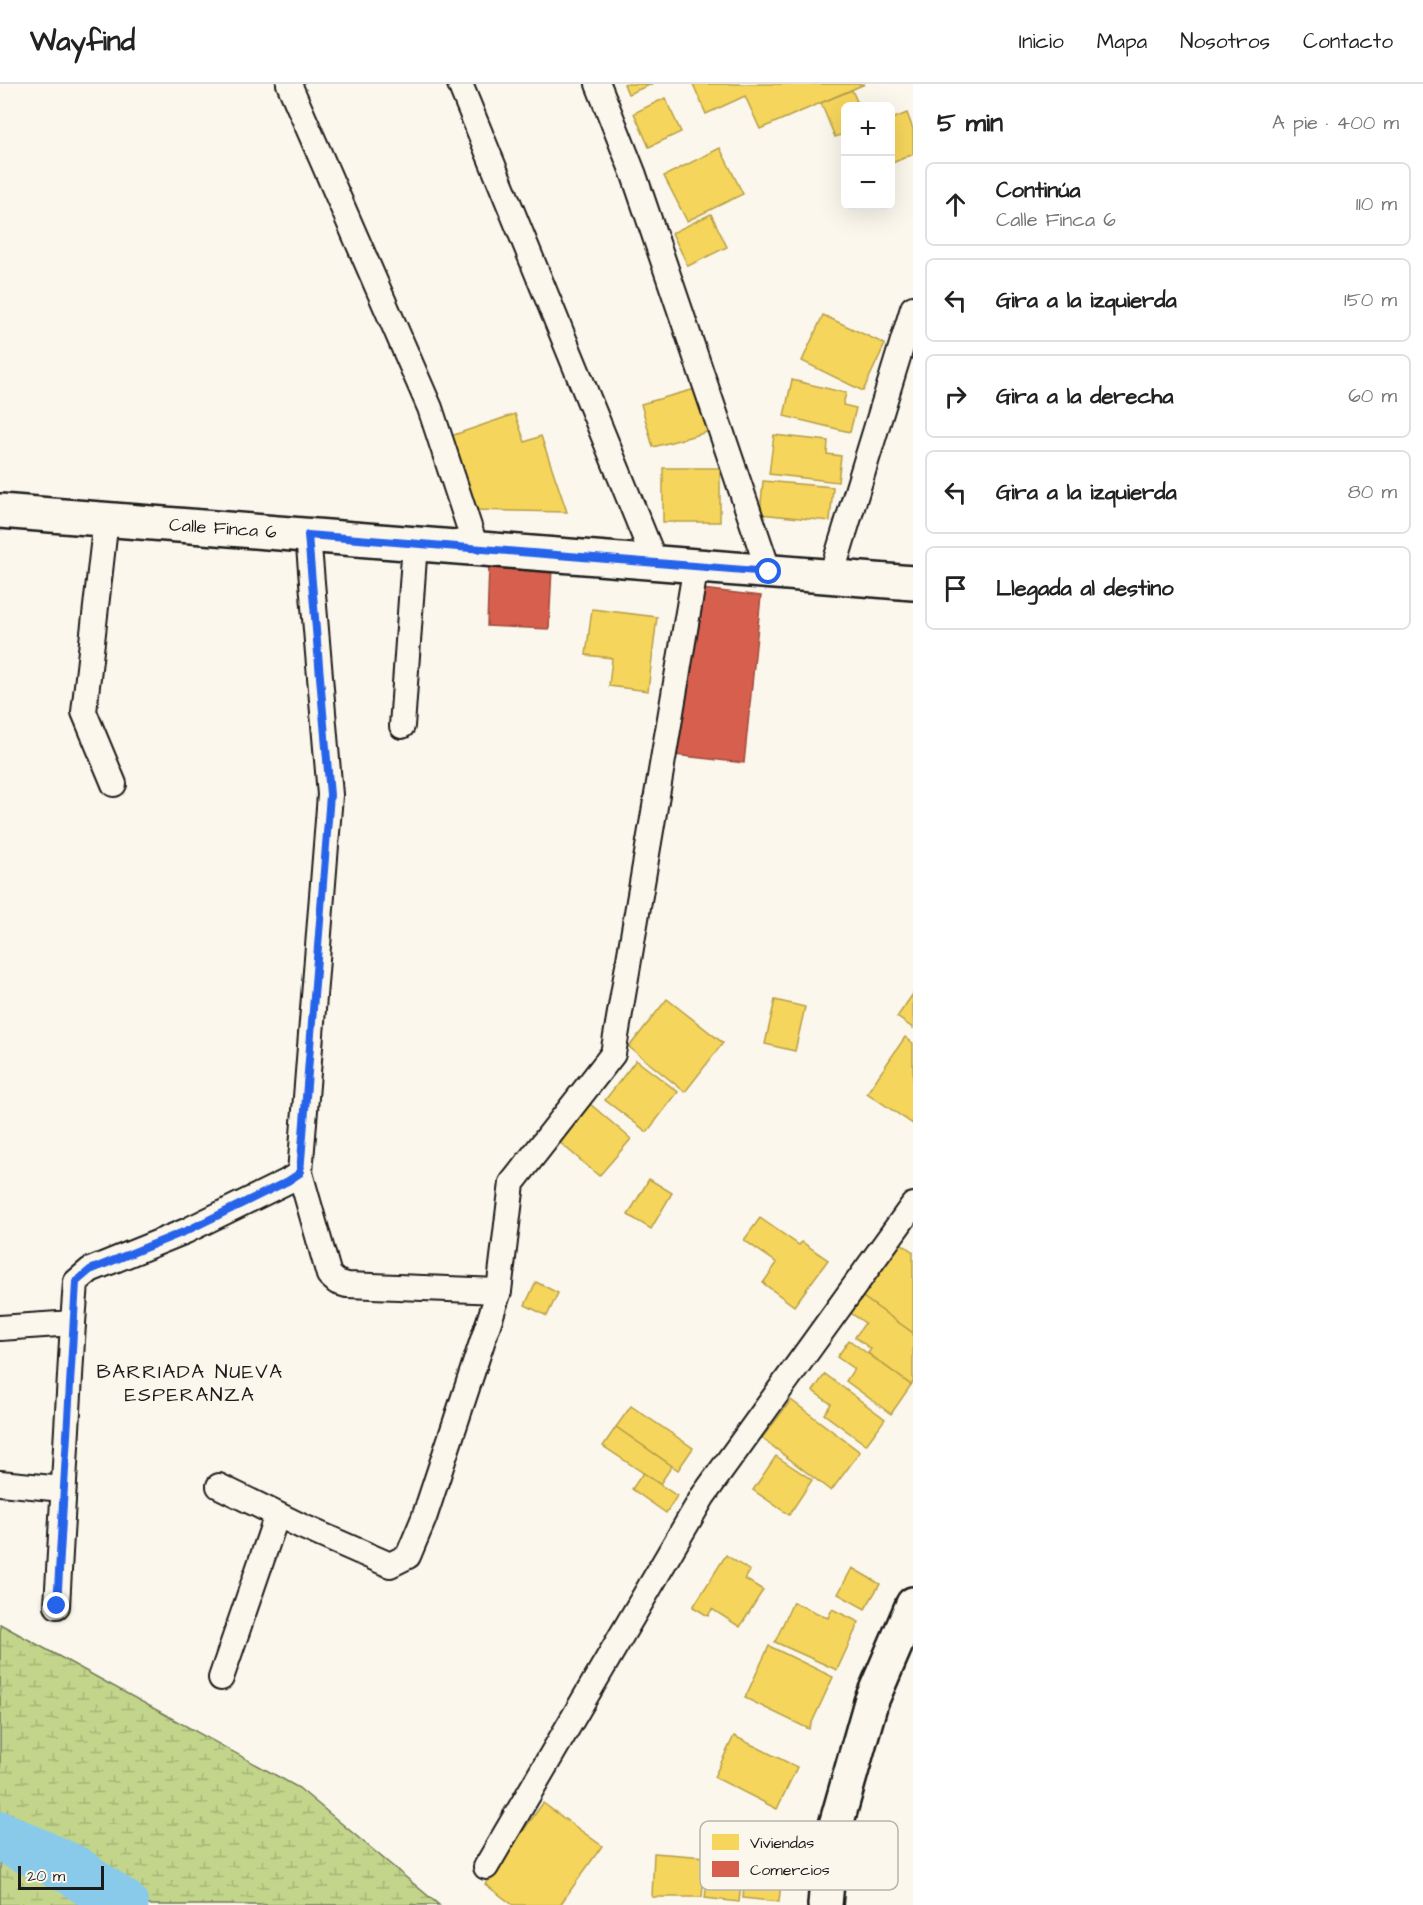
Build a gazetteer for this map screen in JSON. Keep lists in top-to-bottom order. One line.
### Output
{"streets":{"street":["Calle Finca 6"]},"districts":["BARRIADA NUEVA ESPERANZA"],"legend":["Viviendas","Comercios"],"scale_bar":"20 m","page":{"header":"Wayfind","nav":["Inicio","Mapa","Nosotros","Contacto"],"heading":["5 min","A pie · 400 m"],"map_buttons":["+","−"],"list":[["Continúa","Calle Finca 6","110 m"],["Gira a la izquierda","150 m"],["Gira a la derecha","60 m"],["Gira a la izquierda","80 m"],"Llegada al destino"],"scale":"20 m"}}
